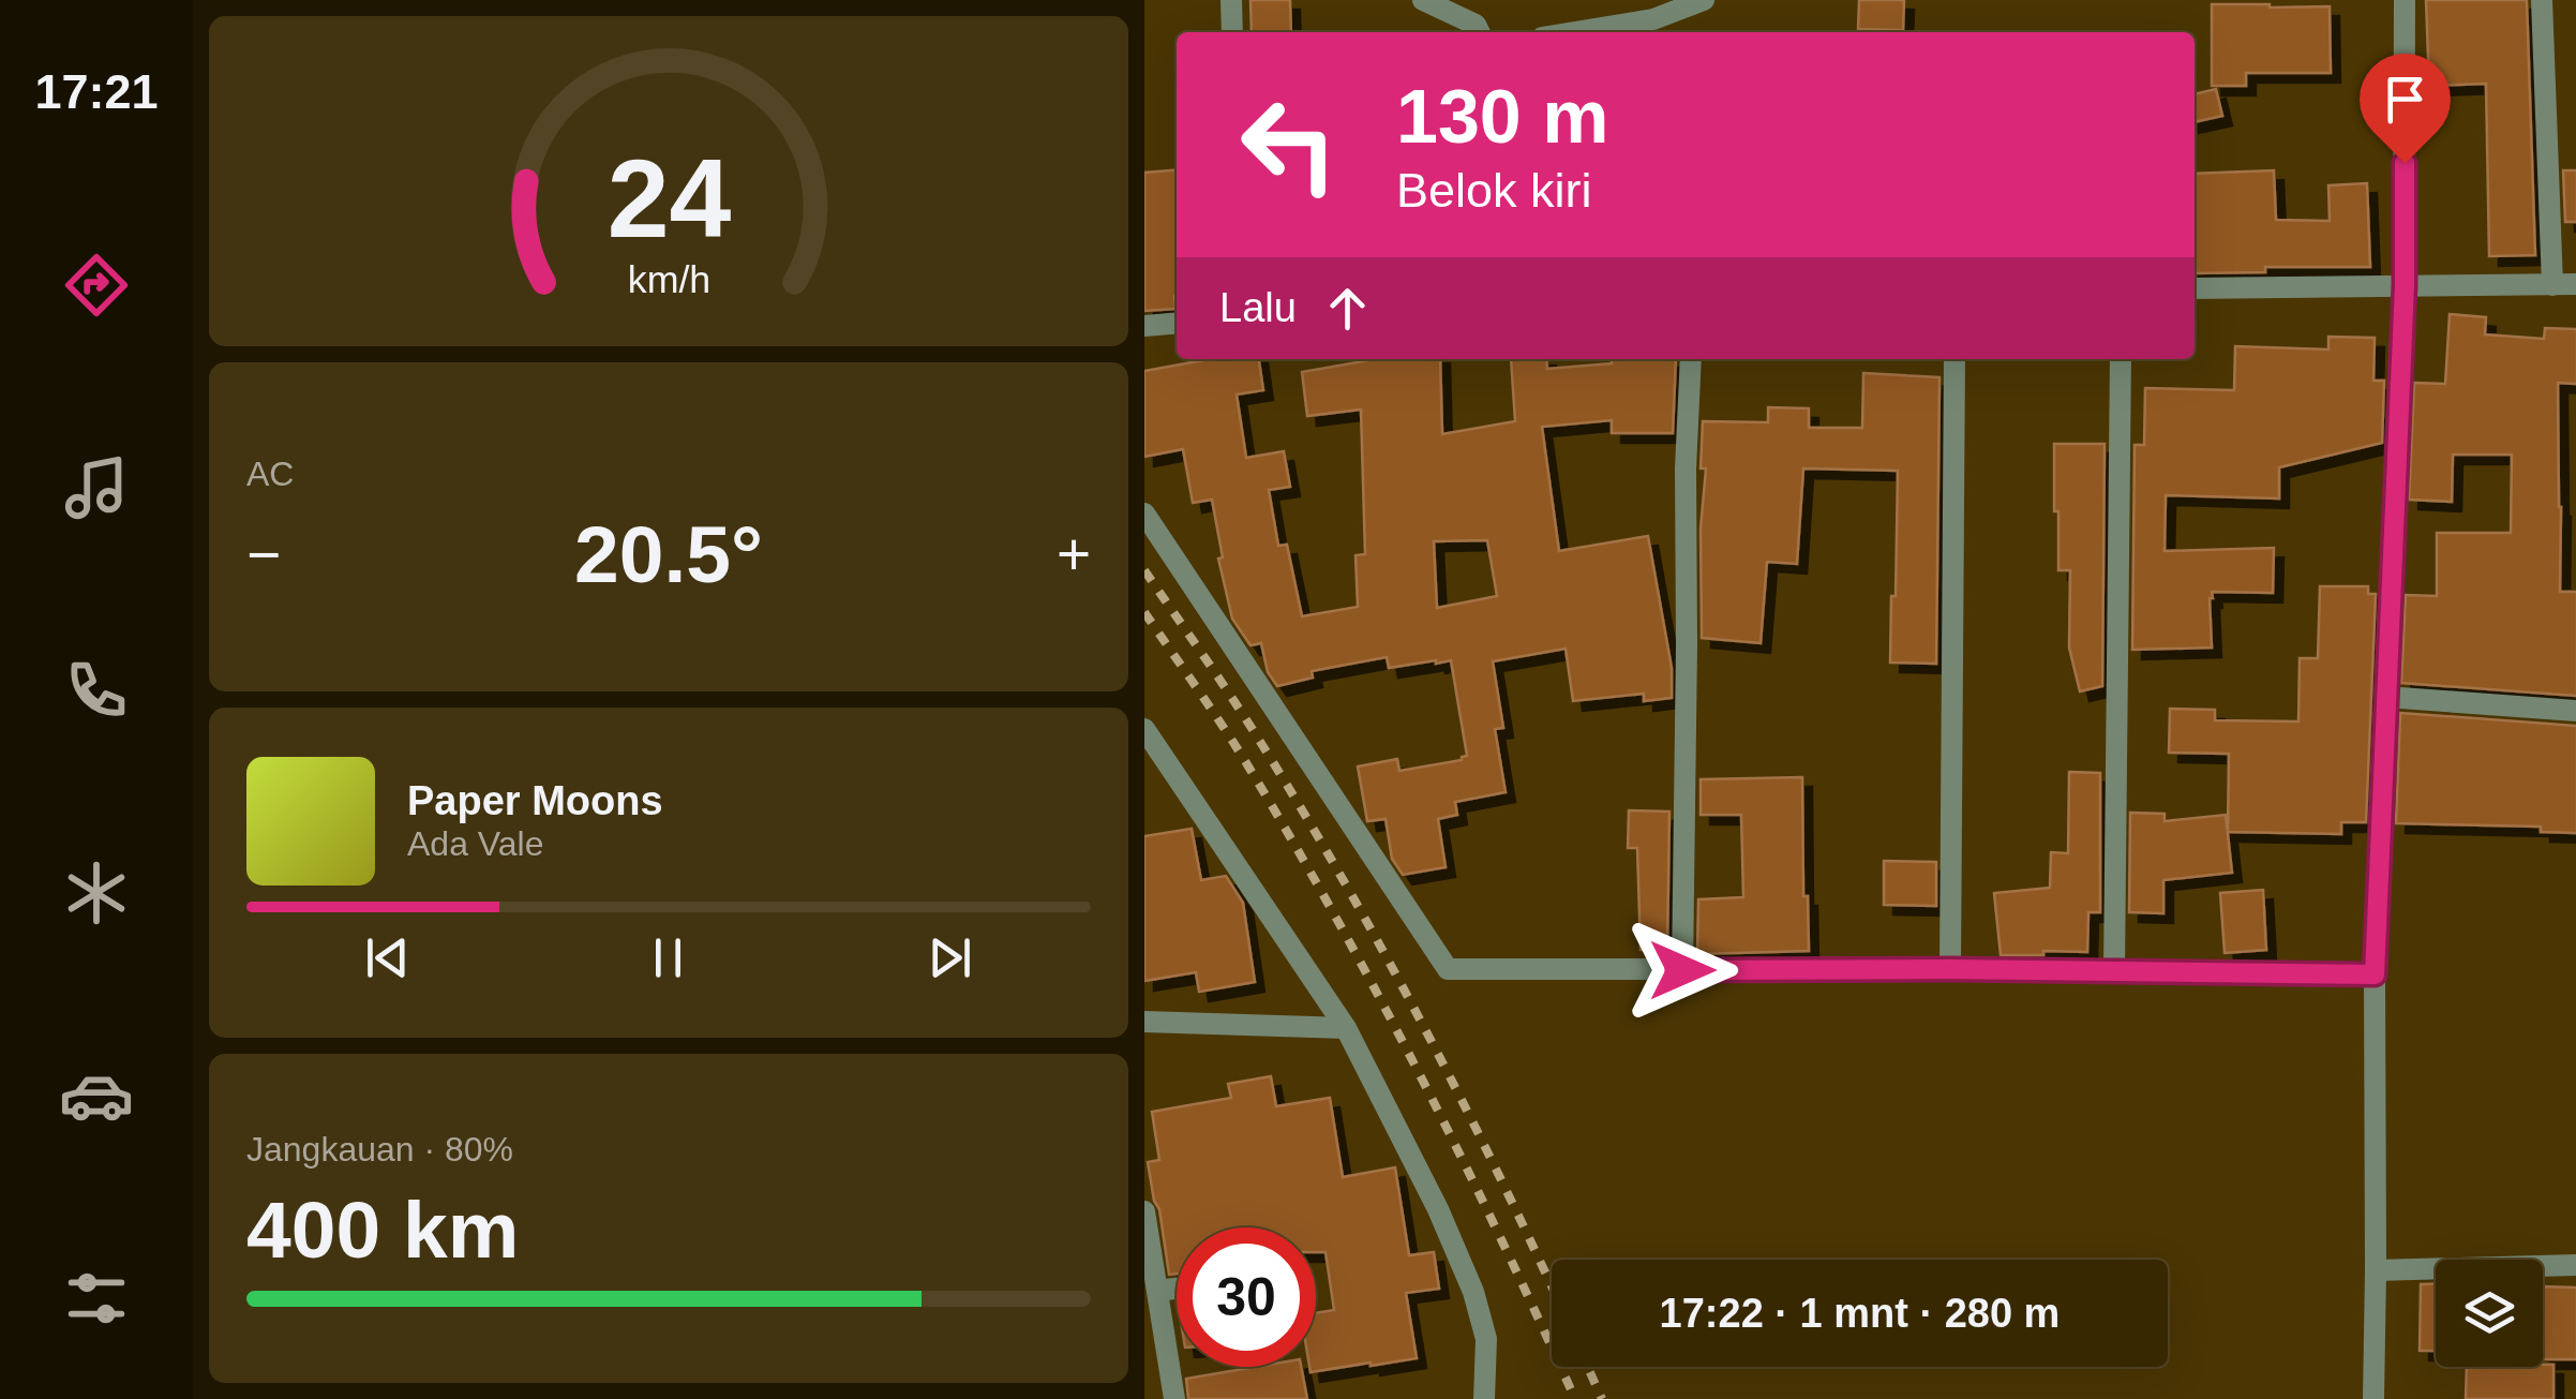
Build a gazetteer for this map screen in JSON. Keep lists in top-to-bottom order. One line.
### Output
{"page":{"tabs":"17:21","turn":["130 m","Belok kiri"],"then":"Lalu","tile":["AC",["Jangkauan · 80%","400 km"]],"heat":["−","20.5°","+"],"song":["Paper Moons","Ada Vale"],"limit":"30","trip":"17:22 · 1 mnt · 280 m","gauge":["24","km/h"]}}
